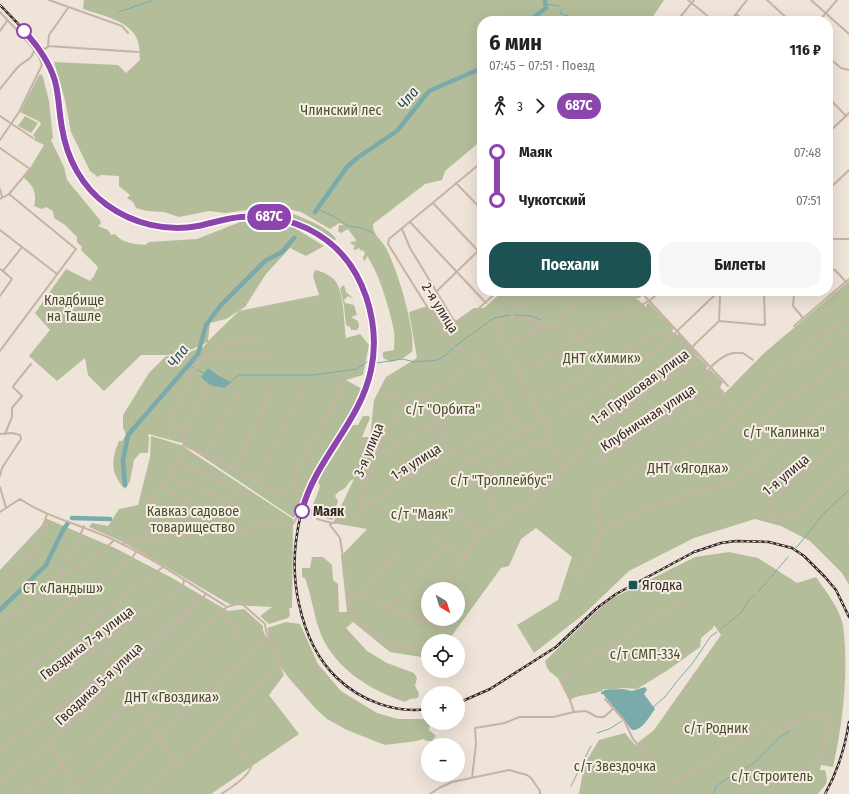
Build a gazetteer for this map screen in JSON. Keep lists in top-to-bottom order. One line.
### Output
{"streets":{"street":["2-я улица","1-я Грушовая улица","Клубничная улица","3-я улица","1-я улица","Гвоздика 7-я улица","Гвоздика 5-я улица"]},"crossings":[["3-я улица","1-я улица"]],"water":["Чла"],"parks":["Члинский лес","Кладбище на Ташле","ДНТ «Химик»","с/т \"Орбита\"","с/т \"Калинка\"","ДНТ «Ягодка»","с/т \"Троллейбус\"","Кавказ садовое товарищество","с/т \"Маяк\"","СТ «Ландыш»","с/т СМП-334","ДНТ «Гвоздика»","с/т Родник","с/т Звездочка","с/т Строитель"],"places":{"other":["Маяк"],"transit":["Ягодка"]},"north":"bottom right","page":{"on_map":"687С","heading":["6 мин","07:45 – 07:51 · Поезд","116 ₽"],"legs":["3","687С"],"list":[{"name":"Маяк","value":"07:48"},{"name":"Чукотский","value":"07:51"}],"buttons":["Поехали","Билеты"],"map_buttons":["+","−"]}}
